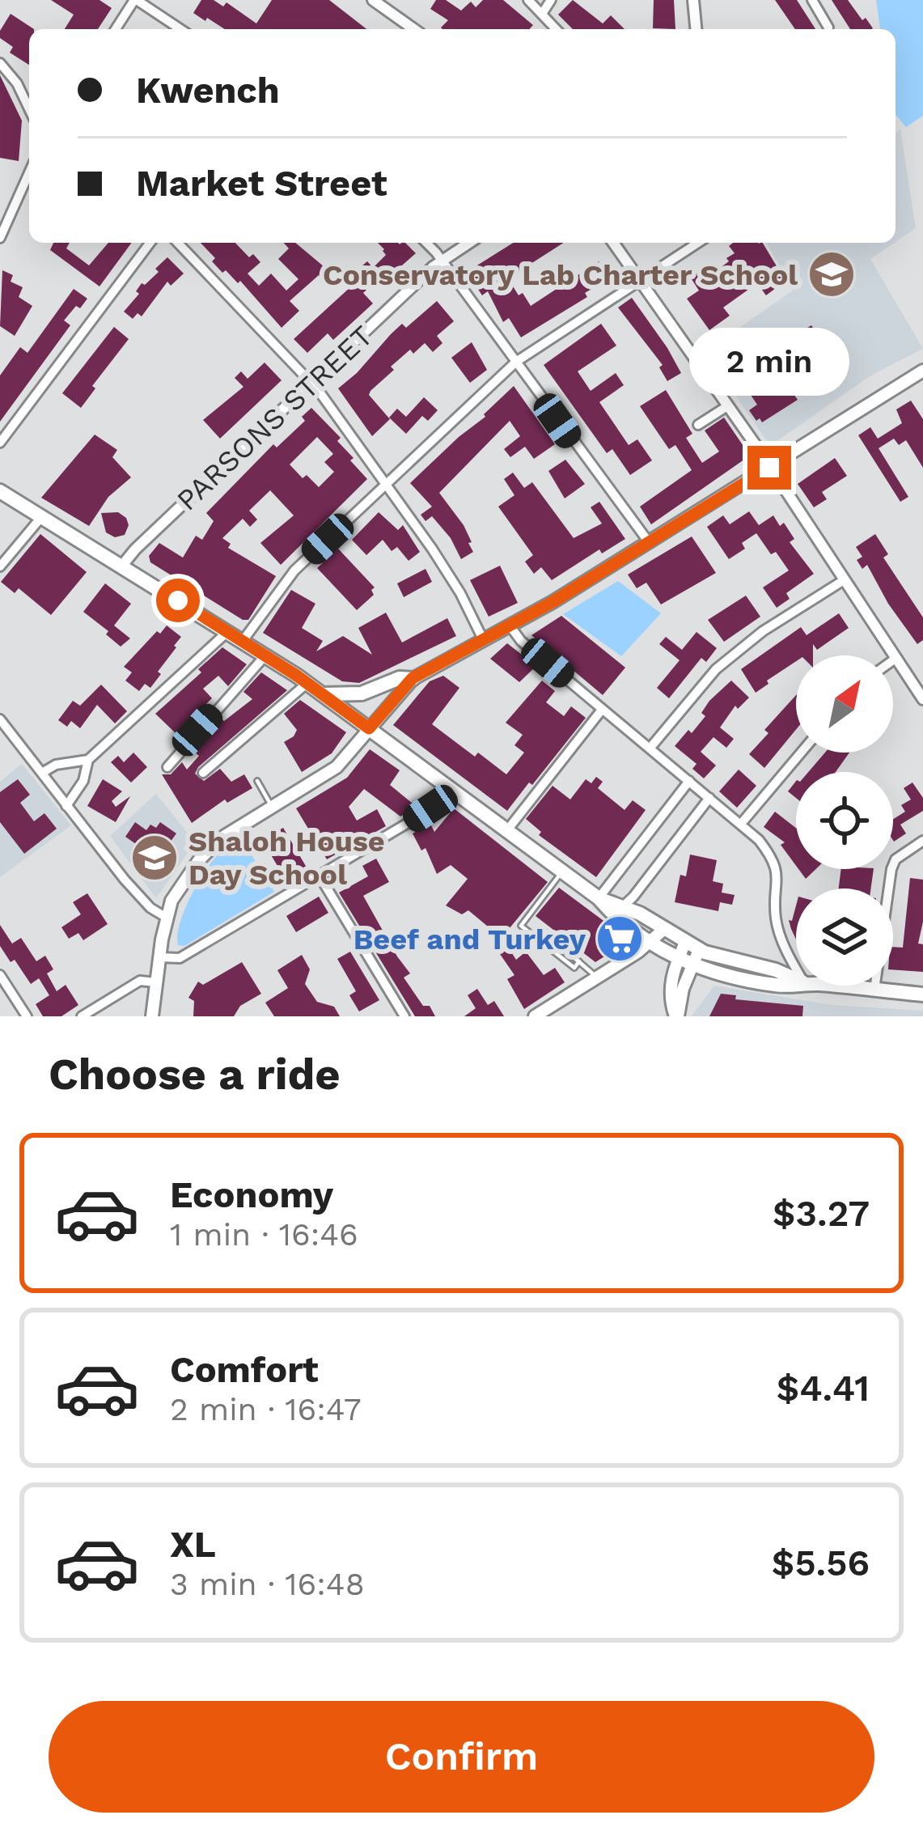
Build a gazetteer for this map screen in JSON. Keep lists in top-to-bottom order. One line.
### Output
{"streets":{"street":["PARSONS STREET"]},"places":{"school or university":["Conservatory Lab Charter School","Shaloh House Day School"],"supermarket":["Beef and Turkey"]},"north":"top right","page":{"banner":["Kwench","Market Street"],"bubble":"2 min","heading":"Choose a ride","list":[{"name":"Economy","note":"1 min · 16:46","value":"$3.27"},{"name":"Comfort","note":"2 min · 16:47","value":"$4.41"},{"name":"XL","note":"3 min · 16:48","value":"$5.56"}],"buttons":"Confirm"}}
